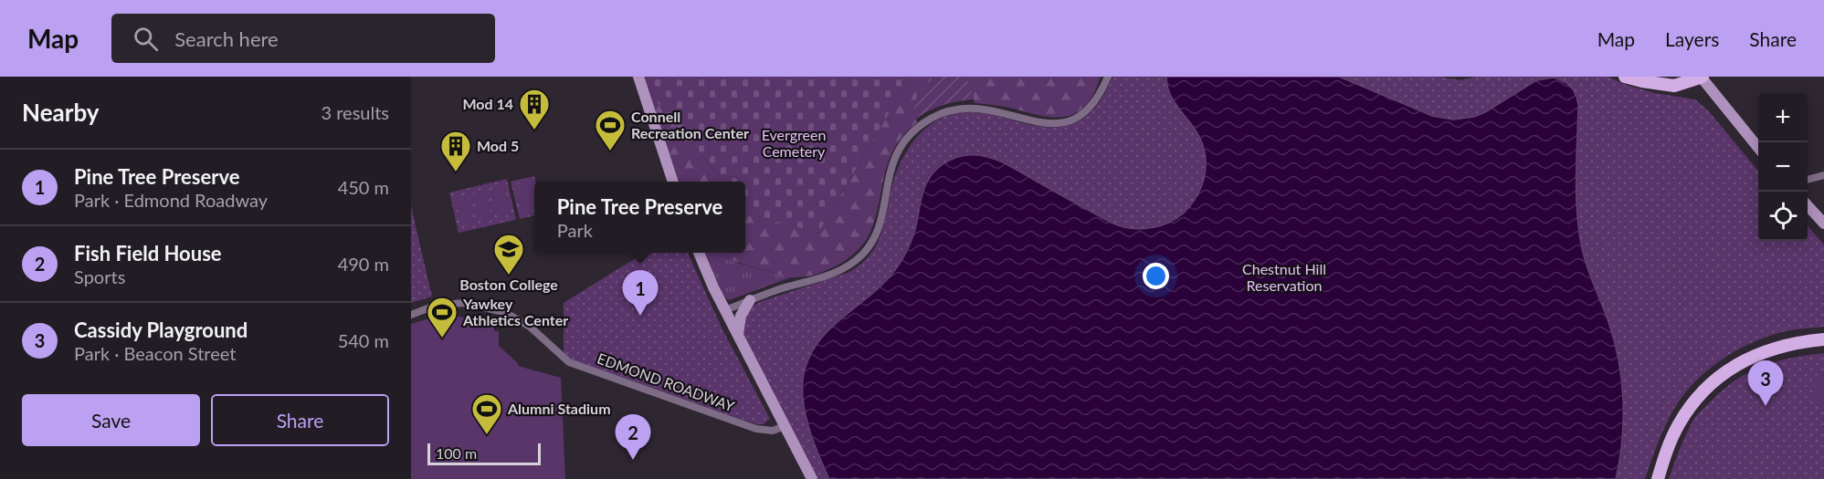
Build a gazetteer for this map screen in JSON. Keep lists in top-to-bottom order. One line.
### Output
{"streets":{"street":["EDMOND ROADWAY"]},"parks":["Evergreen Cemetery","Chestnut Hill Reservation"],"places":{"building":["Mod 14","Mod 5"],"sports":["Connell Recreation Center","Yawkey Athletics Center","Alumni Stadium"],"school or university":["Boston College"]},"scale_bar":"100 m","page":{"header":"Map","search":"Search here","nav":["Map","Layers","Share"],"heading":["Nearby","3 results"],"map_buttons":["+","−"],"list":[{"mark":"1","name":"Pine Tree Preserve","note":"Park · Edmond Roadway","value":"450 m"},{"mark":"2","name":"Fish Field House","note":"Sports","value":"490 m"},{"mark":"3","name":"Cassidy Playground","note":"Park · Beacon Street","value":"540 m"}],"popup":["Pine Tree Preserve","Park"],"pins":["1","3","2"],"buttons":["Save","Share"],"scale":"100 m"}}
